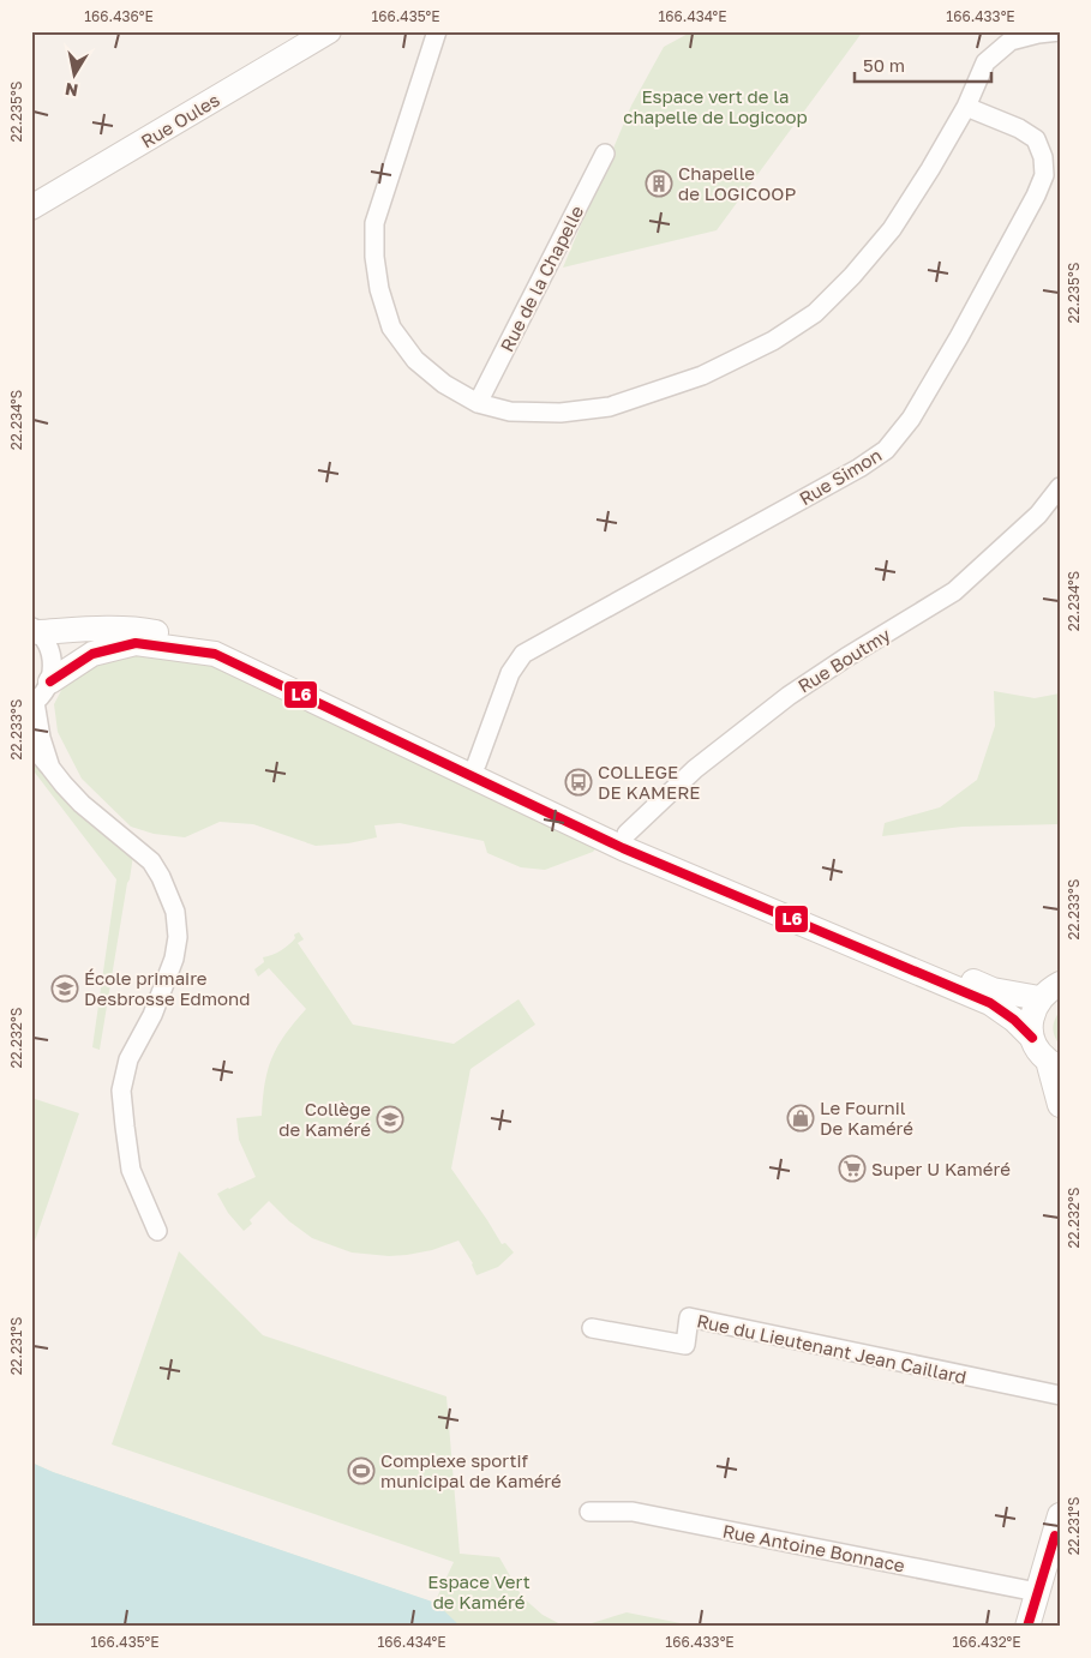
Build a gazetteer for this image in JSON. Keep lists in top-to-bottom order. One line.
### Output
{"streets":{"main road":["Rue Oules"],"street":["Rue de la Chapelle","Rue Simon","Rue Boutmy","Rue du Lieutenant Jean Caillard","Rue Antoine Bonnace"]},"parks":["Espace vert de la chapelle de Logicoop","Espace Vert de Kaméré"],"places":{"building":["Chapelle de LOGICOOP"],"bus stop":["COLLEGE DE KAMERE"],"school or university":["École primaire Desbrosse Edmond","Collège de Kaméré"],"shop":["Le Fournil De Kaméré"],"supermarket":["Super U Kaméré"],"sports":["Complexe sportif municipal de Kaméré"]},"lines":["transit line L6"],"scale_bar":"50 m","north":"bottom","coordinates":["166.436°E","166.435°E","166.434°E","166.433°E","22.235°S","22.234°S","22.233°S","22.232°S","22.231°S","166.432°E"]}
